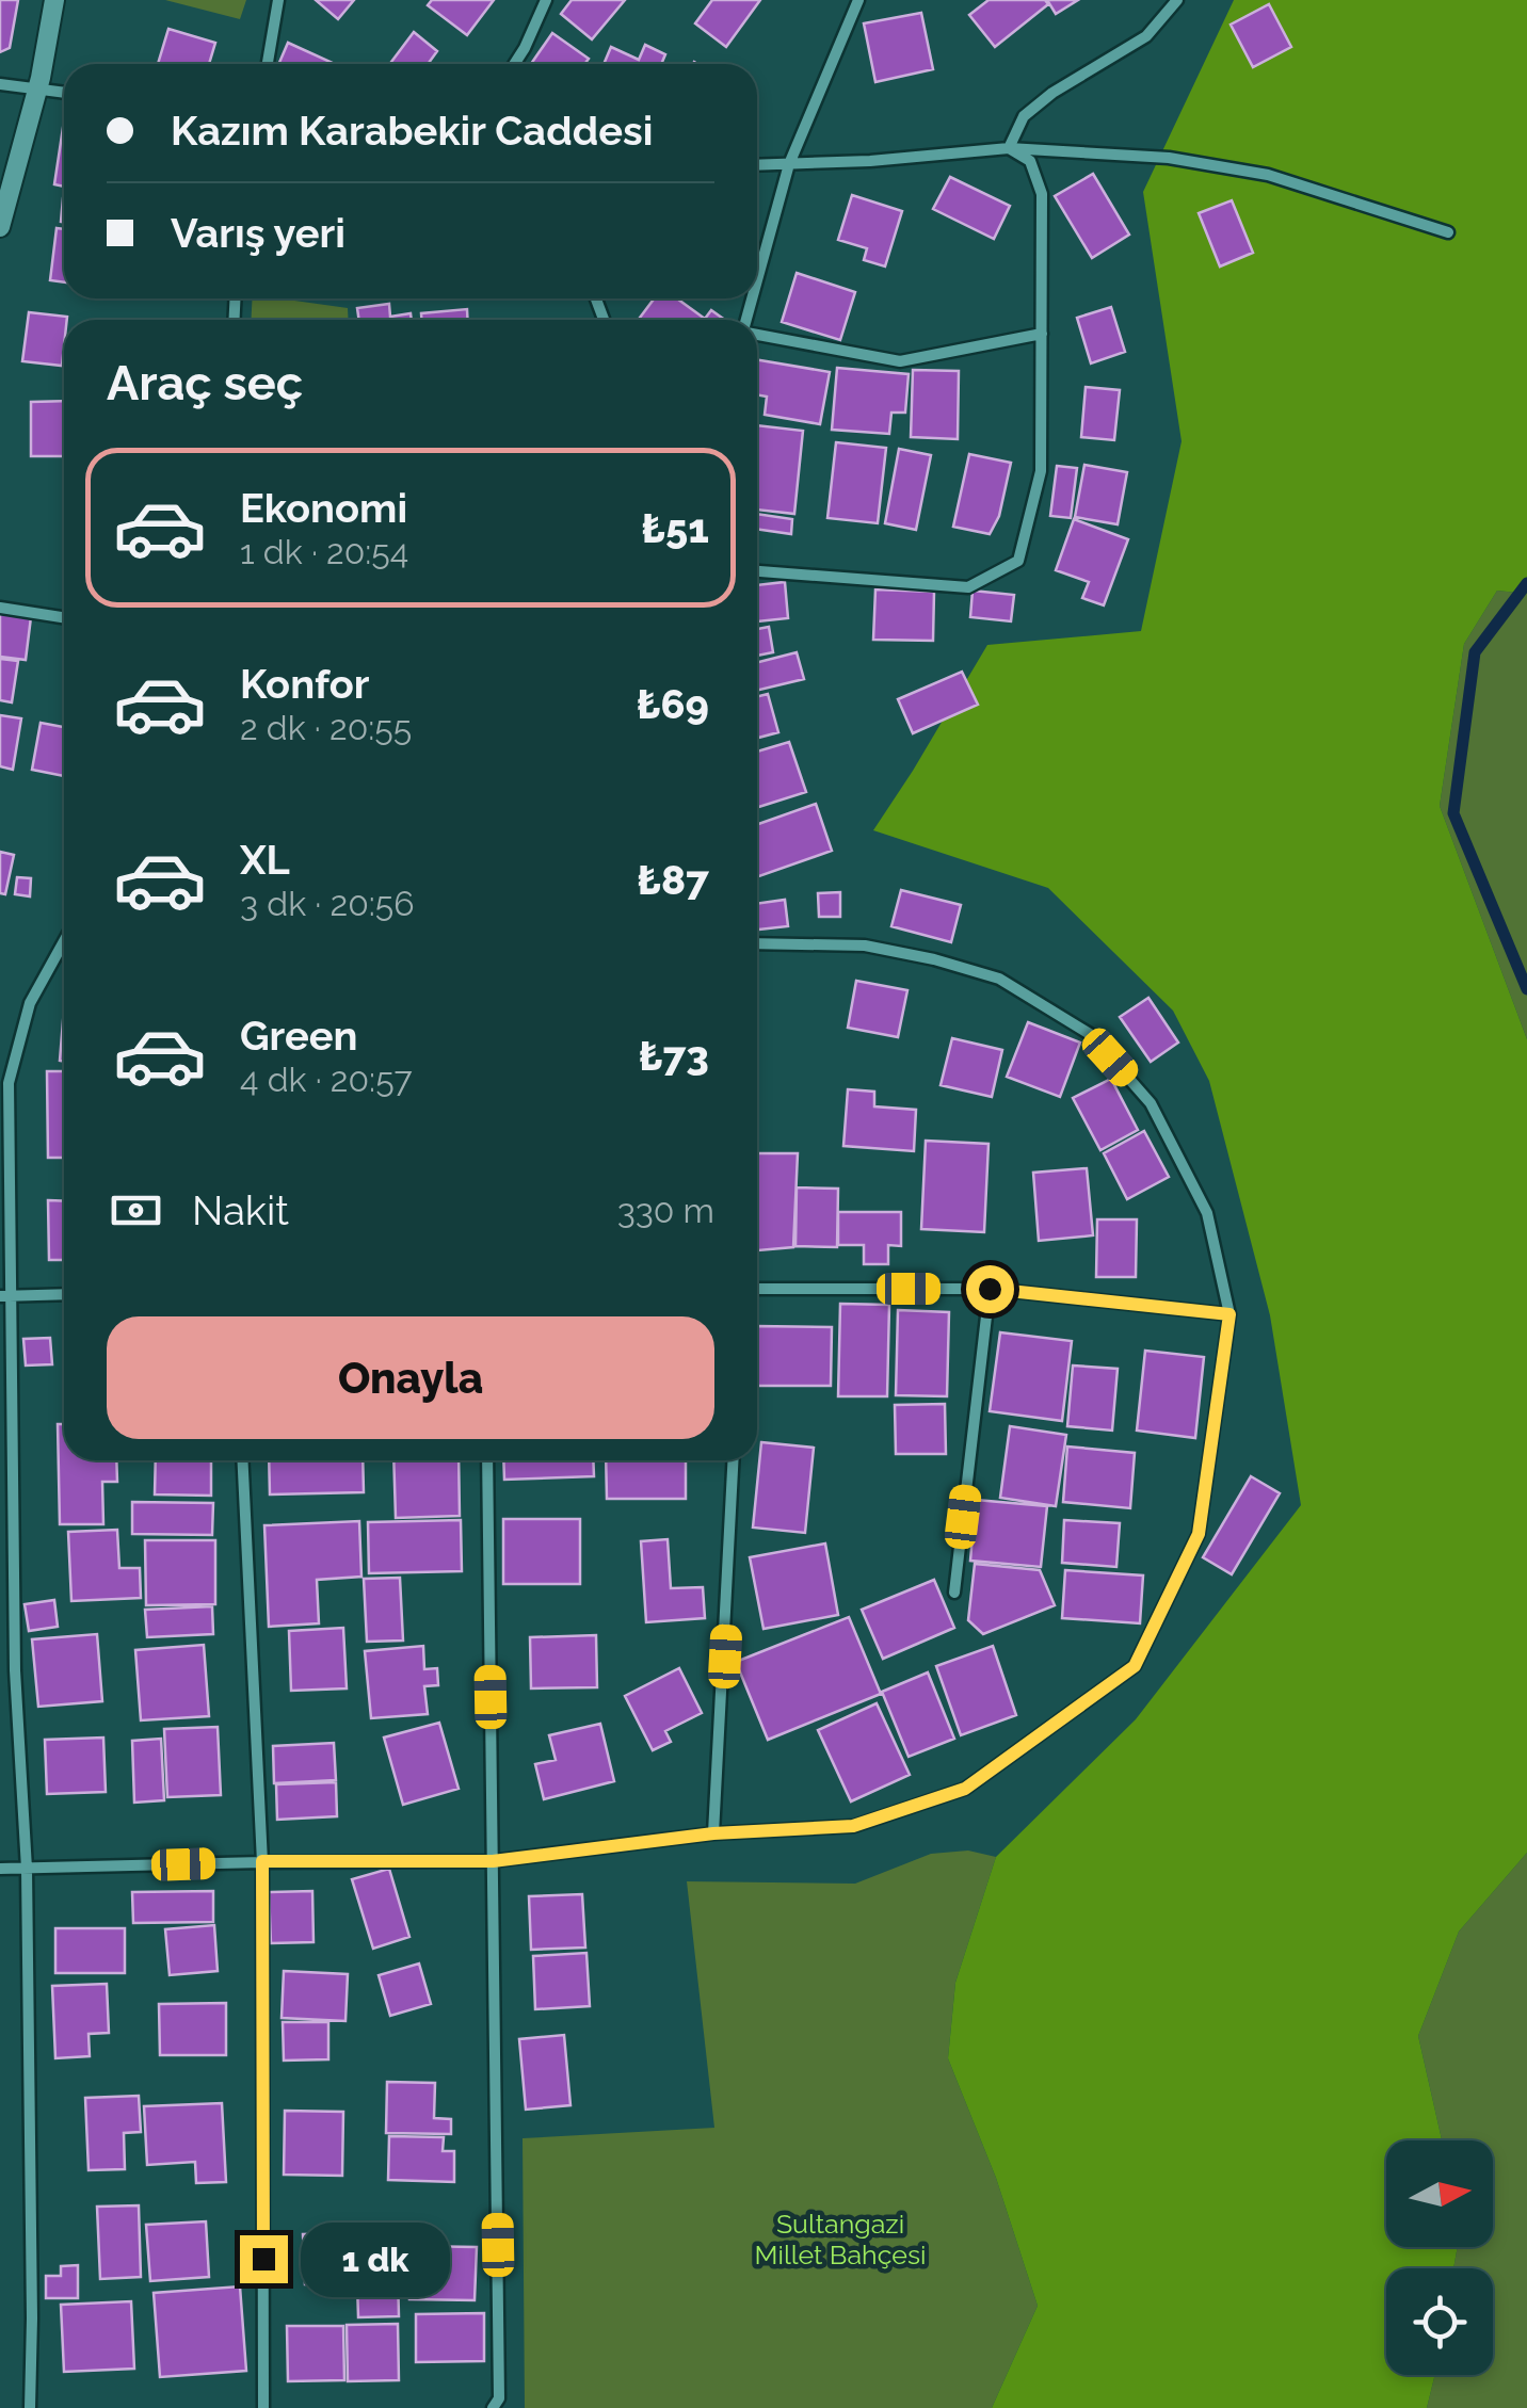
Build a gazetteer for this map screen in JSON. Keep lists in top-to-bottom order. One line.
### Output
{"parks":["Sultangazi Millet Bahçesi"],"north":"right","page":{"banner":["Kazım Karabekir Caddesi","Varış yeri"],"heading":"Araç seç","list":[{"name":"Ekonomi","note":"1 dk · 20:54","value":"₺51"},{"name":"Konfor","note":"2 dk · 20:55","value":"₺69"},{"name":"XL","note":"3 dk · 20:56","value":"₺87"},{"name":"Green","note":"4 dk · 20:57","value":"₺73"}],"pay":["Nakit","330 m"],"buttons":"Onayla","bubble":"1 dk"}}
